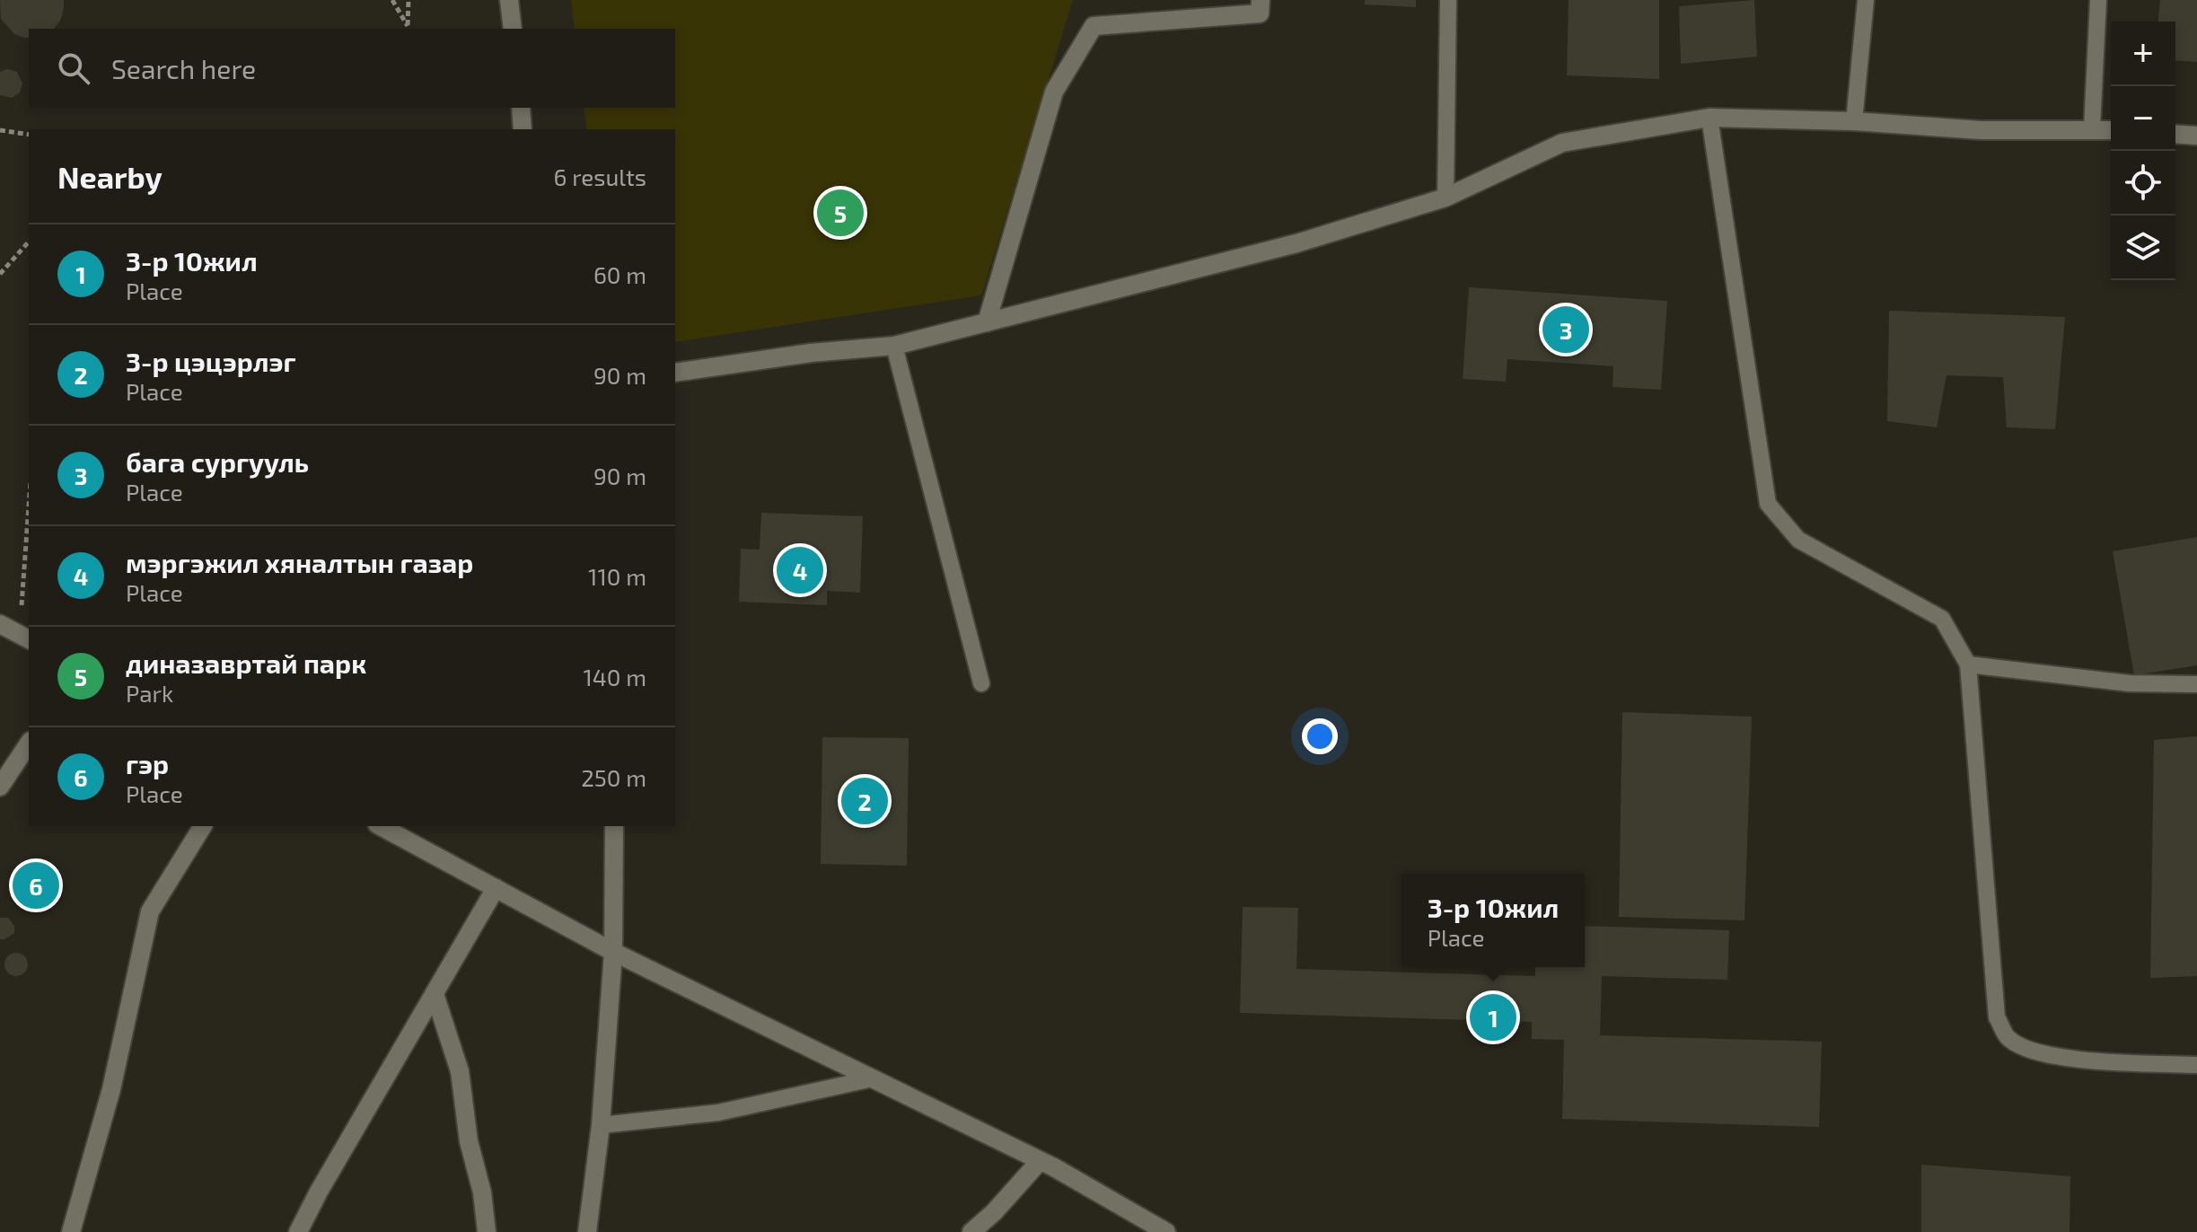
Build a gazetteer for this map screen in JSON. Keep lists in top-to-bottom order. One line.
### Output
{"page":{"map_buttons":["+","−"],"search":"Search here","heading":["Nearby","6 results"],"pins":["5","3","4","2","6","1"],"list":[{"mark":"1","name":"3-р 10жил","note":"Place","value":"60 m"},{"mark":"2","name":"3-р цэцэрлэг","note":"Place","value":"90 m"},{"mark":"3","name":"бага сургууль","note":"Place","value":"90 m"},{"mark":"4","name":"мэргэжил хяналтын газар","note":"Place","value":"110 m"},{"mark":"5","name":"диназавртай парк","note":"Park","value":"140 m"},{"mark":"6","name":"гэр","note":"Place","value":"250 m"}],"popup":["3-р 10жил","Place"]}}
